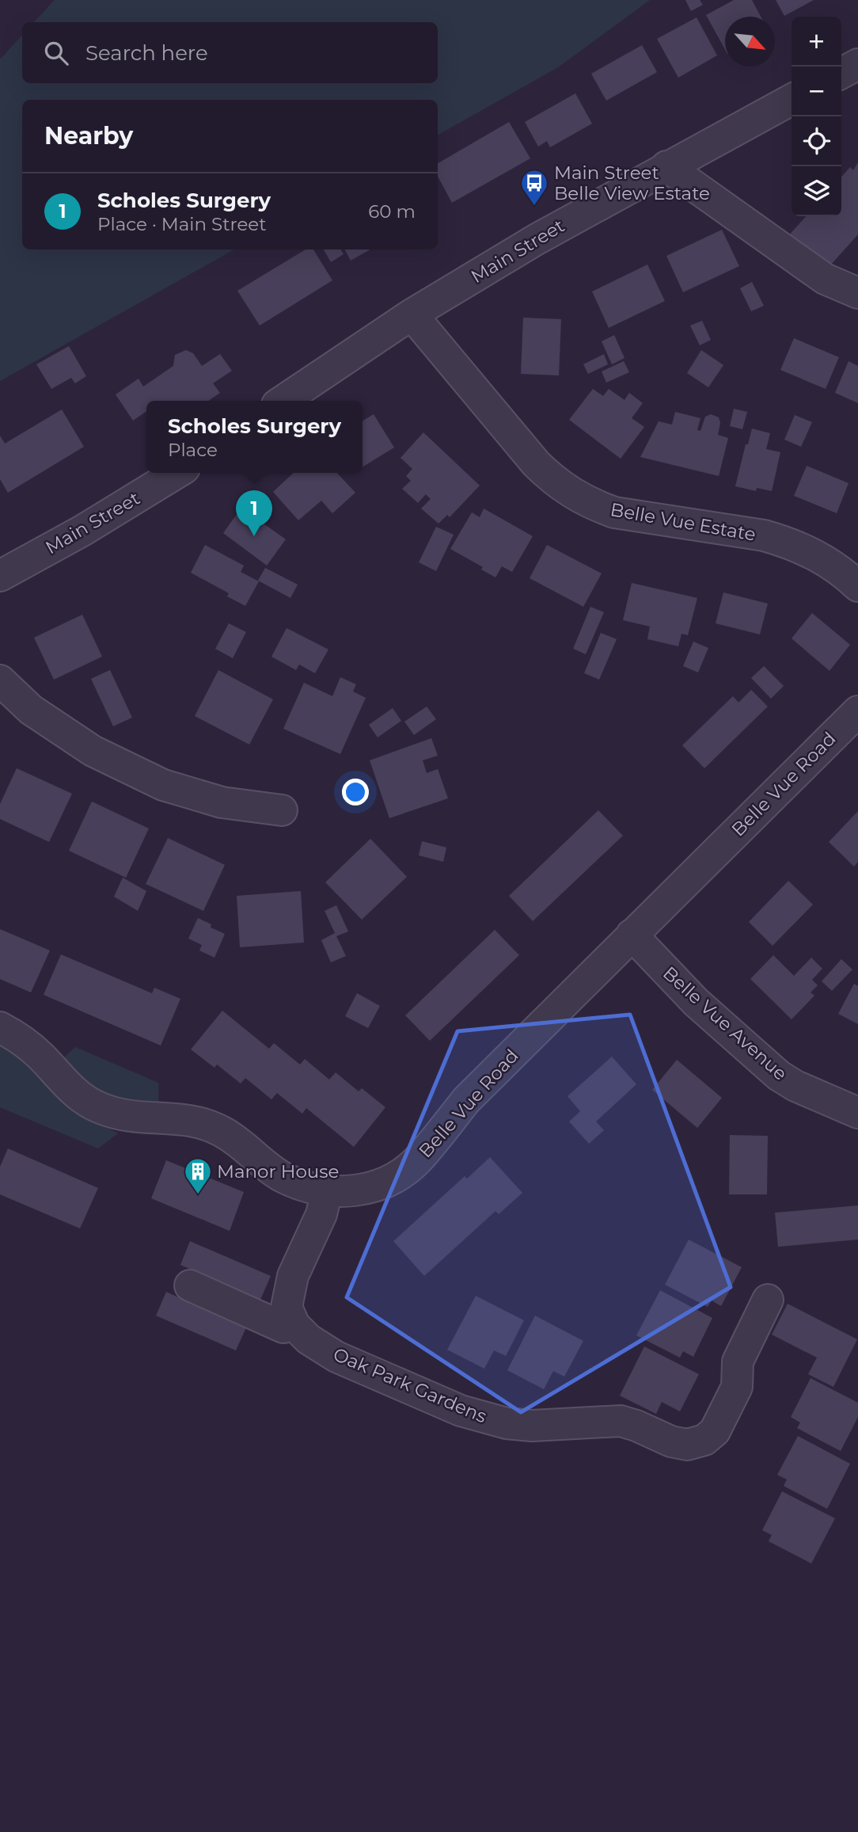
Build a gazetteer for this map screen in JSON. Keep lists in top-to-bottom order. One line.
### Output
{"streets":{"street":["Main Street","Belle Vue Estate","Belle Vue Road","Belle Vue Avenue","Oak Park Gardens"]},"crossings":[["Main Street","Belle Vue Estate"],["Belle Vue Road","Belle Vue Avenue"]],"places":{"bus stop":["Main Street Belle View Estate"],"building":["Manor House"]},"north":"bottom right","page":{"map_buttons":["+","−"],"search":"Search here","heading":"Nearby","list":[{"mark":"1","name":"Scholes Surgery","note":"Place · Main Street","value":"60 m"}],"popup":["Scholes Surgery","Place"],"pins":"1"}}
